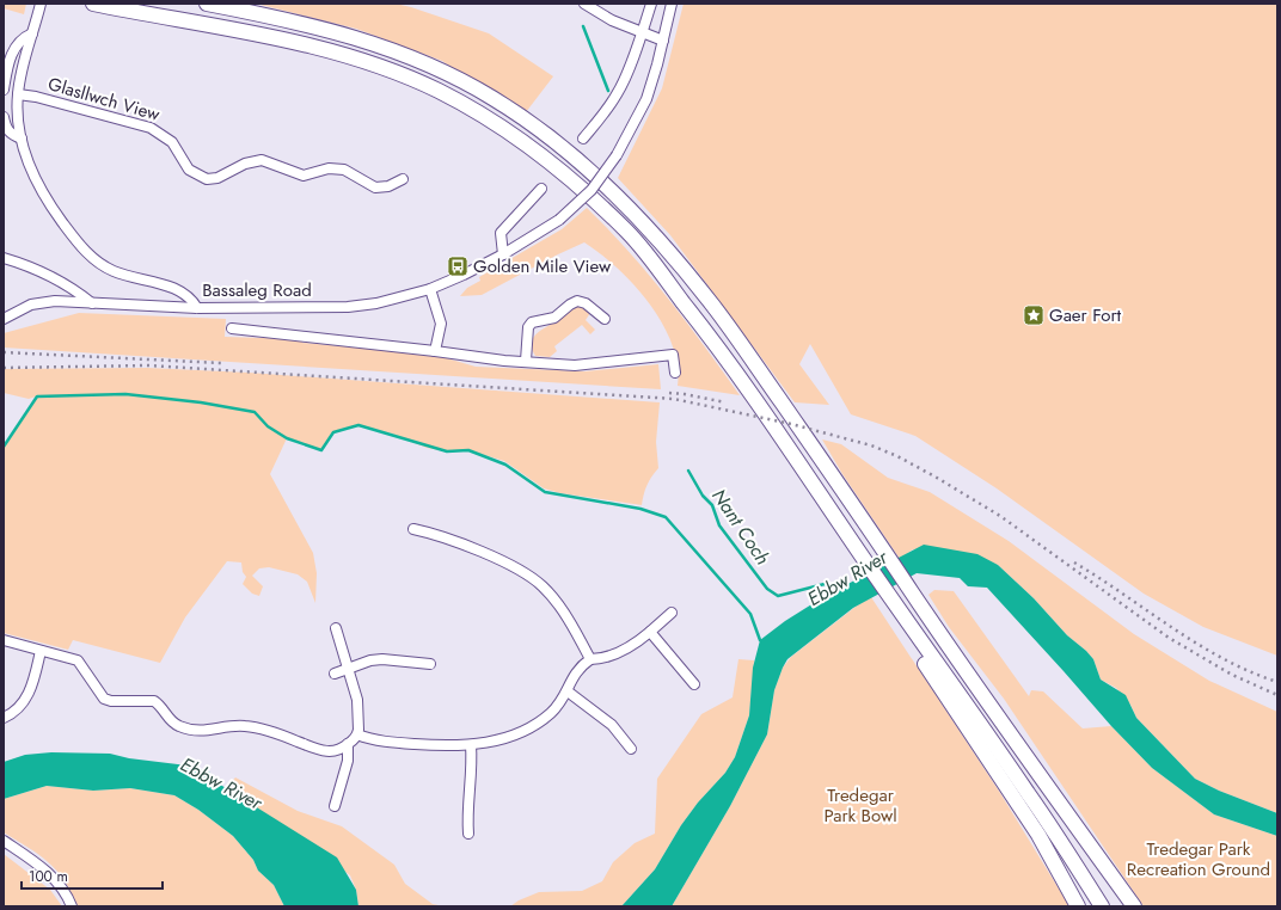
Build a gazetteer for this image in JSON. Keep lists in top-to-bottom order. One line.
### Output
{"streets":{"street":["Glasllwch View","Bassaleg Road"]},"water":["Nant Coch","Ebbw River"],"parks":["Tredegar Park Bowl","Tredegar Park Recreation Ground"],"places":{"bus stop":["Golden Mile View"],"place":["Gaer Fort"]},"scale_bar":"100 m"}
